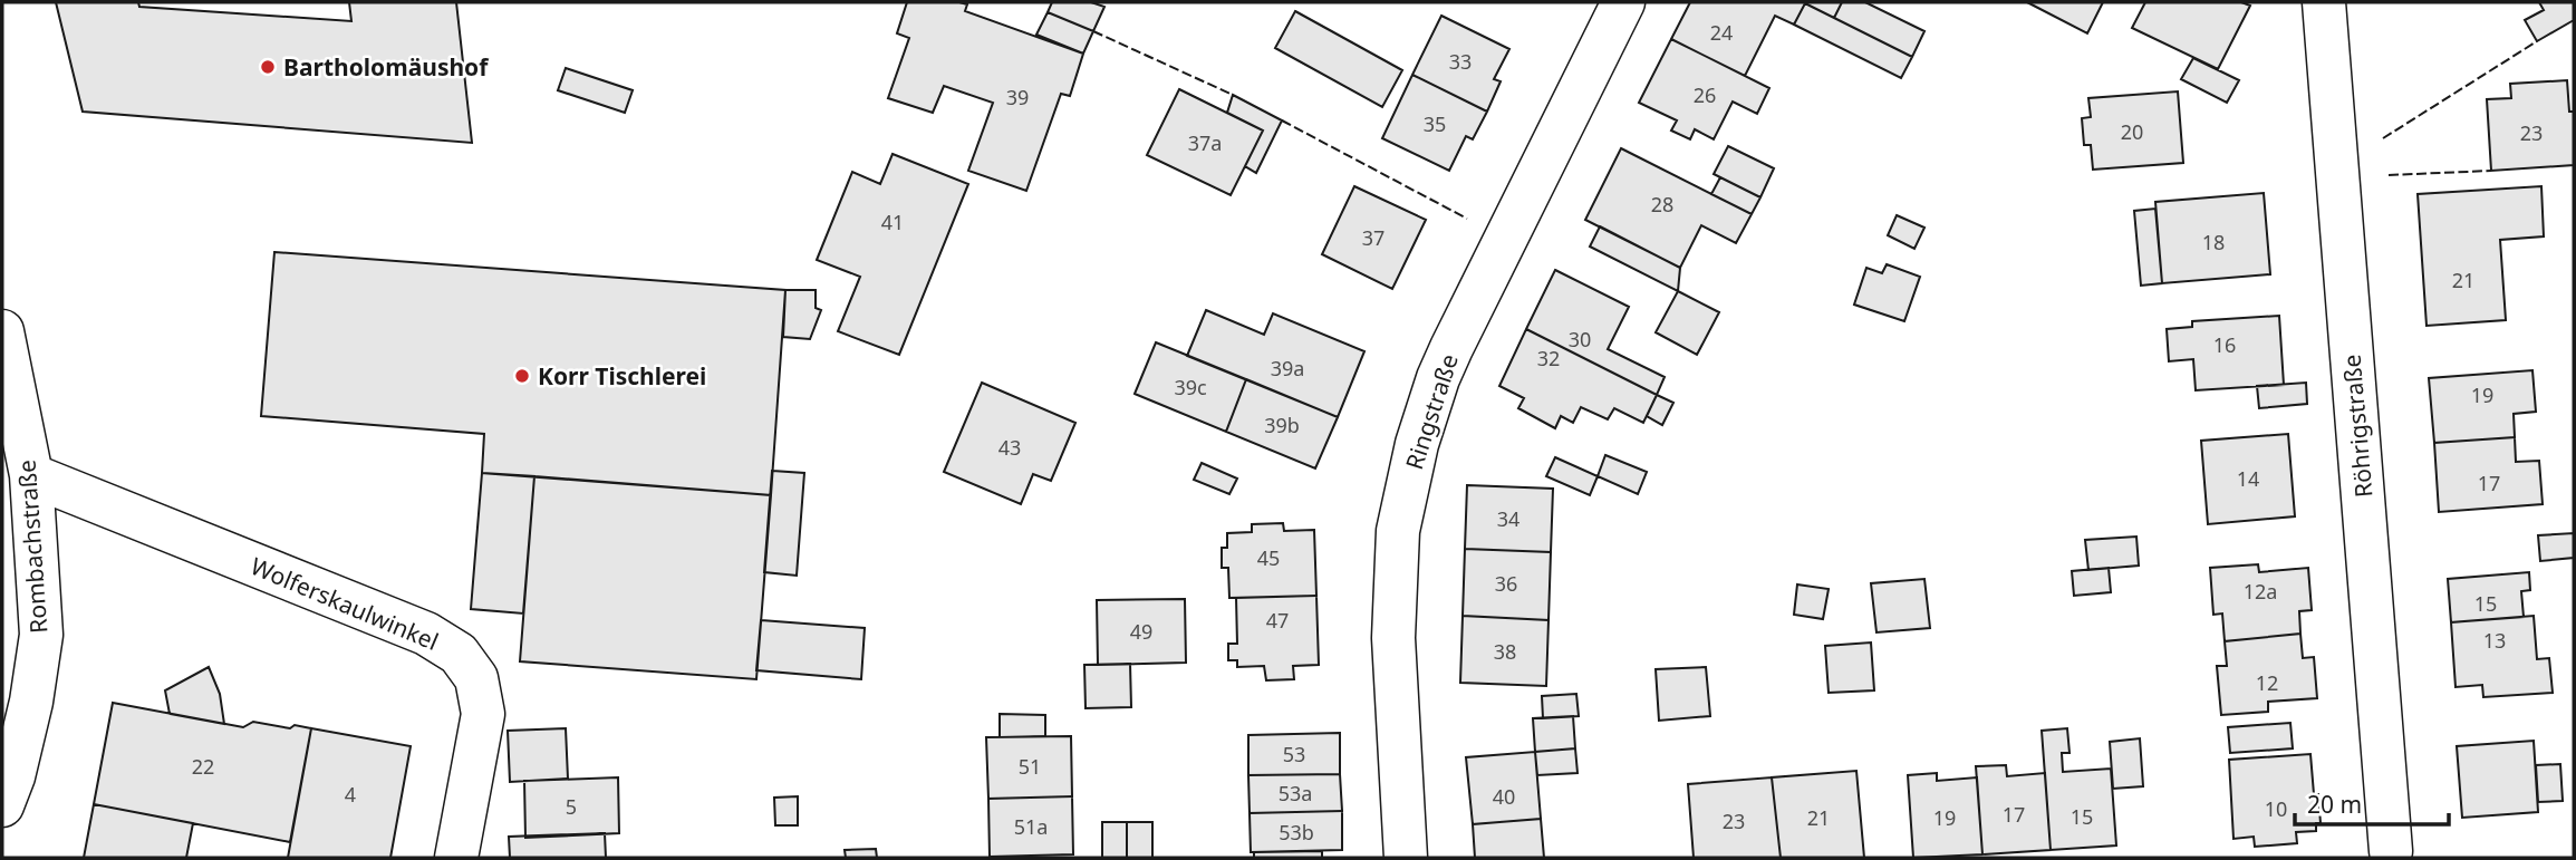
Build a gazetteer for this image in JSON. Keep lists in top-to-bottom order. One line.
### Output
{"streets":{"street":["Ringstraße","Röhrigstraße","Rombachstraße","Wolferskaulwinkel"]},"crossings":[["Rombachstraße","Wolferskaulwinkel"]],"places":["Bartholomäushof","Korr Tischlerei"],"house_numbers":["24","33","26","39","35","20","23","37a","28","41","37","18","21","30","16","32","39a","39c","19","39b","43","14","17","34","45","36","12a","15","47","49","13","38","12","53","22","51","53a","4","40","5","10","17","15","21","19","23","51a","53b"],"scale_bar":"20 m"}
